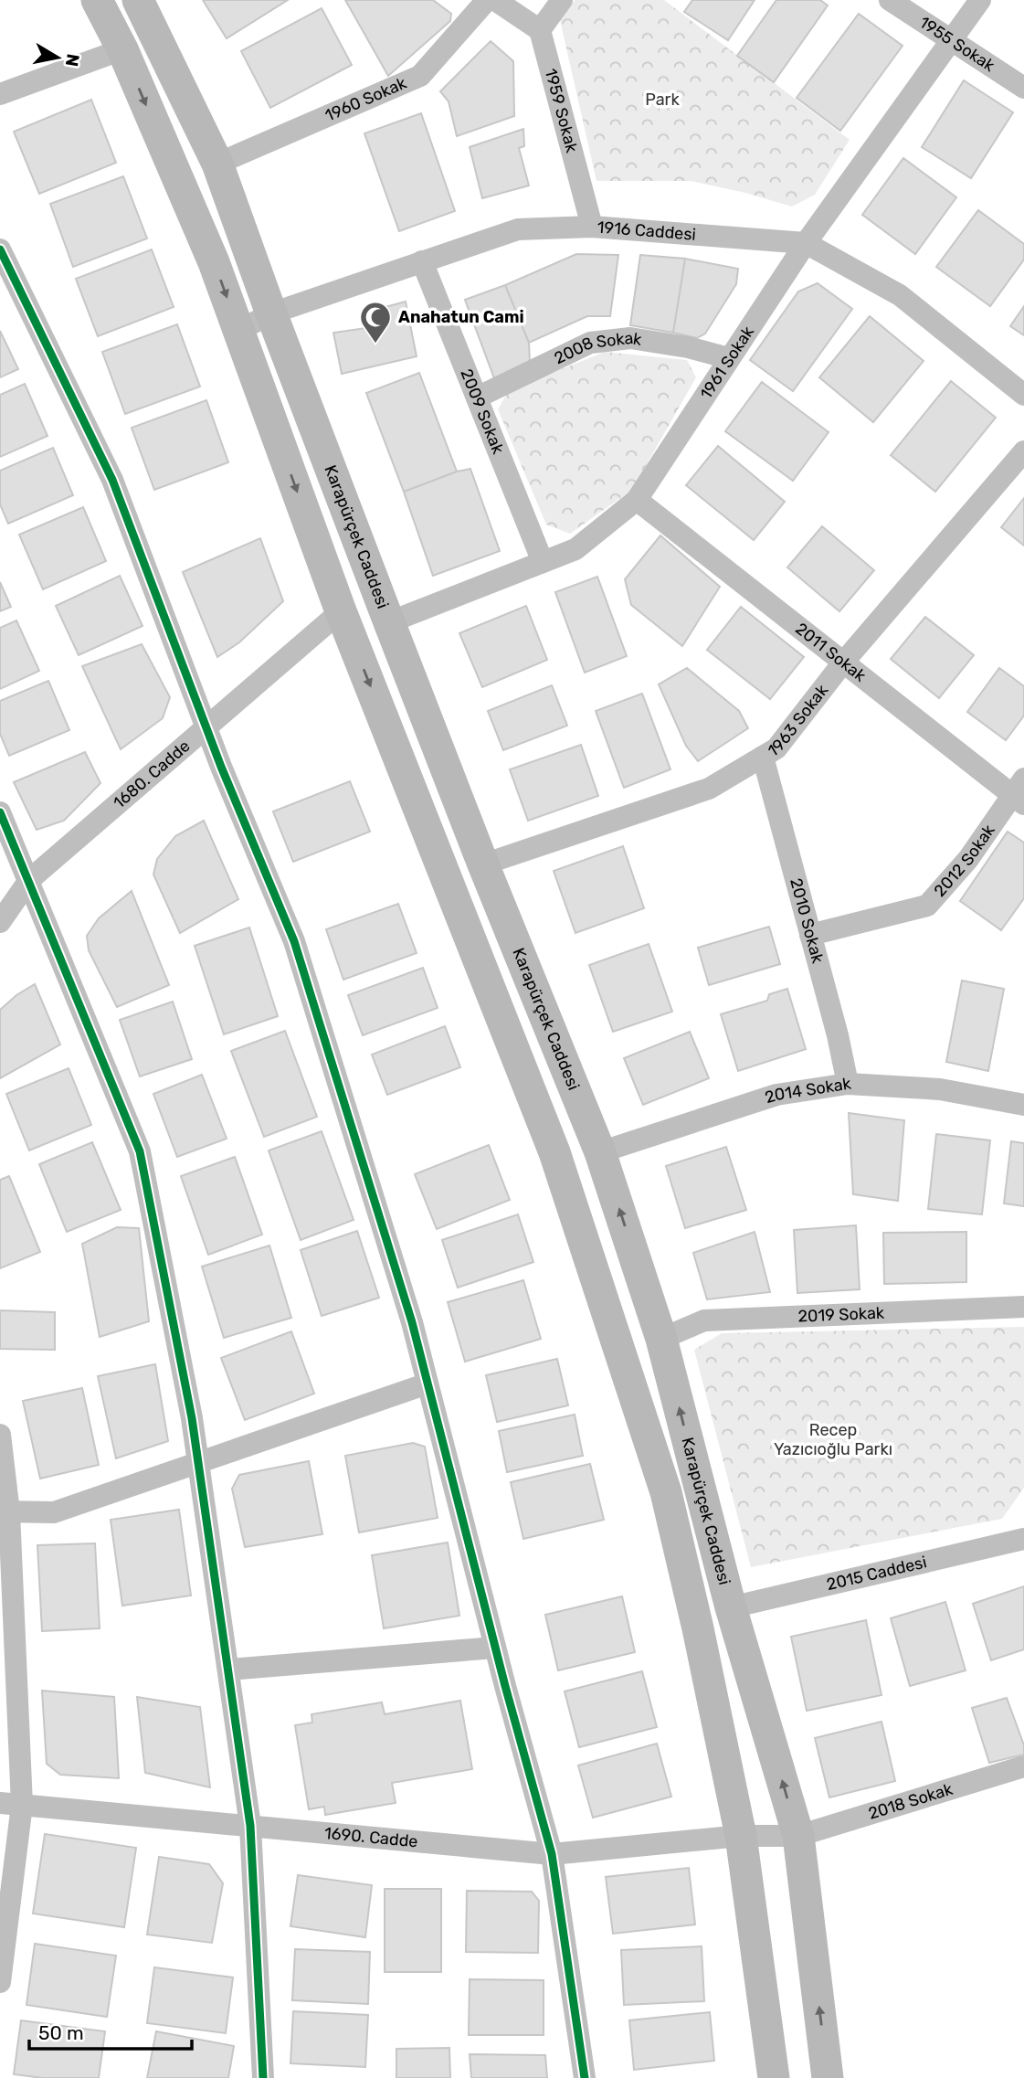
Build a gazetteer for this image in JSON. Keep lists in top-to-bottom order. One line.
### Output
{"streets":{"main road":["Karapürçek Caddesi"],"street":["1955 Sokak","1960 Sokak","1959 Sokak","1916 Caddesi","2008 Sokak","1961 Sokak","2009 Sokak","2011 Sokak","1963 Sokak","1680. Cadde","2012 Sokak","2010 Sokak","2014 Sokak","2019 Sokak","2015 Caddesi","2018 Sokak","1690. Cadde"]},"crossings":[["1955 Sokak","1961 Sokak"],["1960 Sokak","Karapürçek Caddesi"],["1959 Sokak","1916 Caddesi"],["1916 Caddesi","1961 Sokak"],["1916 Caddesi","2009 Sokak"],["1916 Caddesi","Karapürçek Caddesi"],["2008 Sokak","1961 Sokak"],["2008 Sokak","2009 Sokak"],["1961 Sokak","2009 Sokak"],["1961 Sokak","Karapürçek Caddesi"],["1961 Sokak","2011 Sokak"],["Karapürçek Caddesi","1963 Sokak"],["Karapürçek Caddesi","2014 Sokak"],["Karapürçek Caddesi","2019 Sokak"],["Karapürçek Caddesi","2015 Caddesi"],["Karapürçek Caddesi","2018 Sokak"],["2011 Sokak","1963 Sokak"],["2011 Sokak","2012 Sokak"],["1963 Sokak","2010 Sokak"],["2012 Sokak","2010 Sokak"],["2010 Sokak","2014 Sokak"],["2018 Sokak","1690. Cadde"]],"parks":["Park","Recep Yazıcıoğlu Parkı"],"places":{"mosque":["Anahatun Cami"]},"scale_bar":"50 m","north":"right"}
